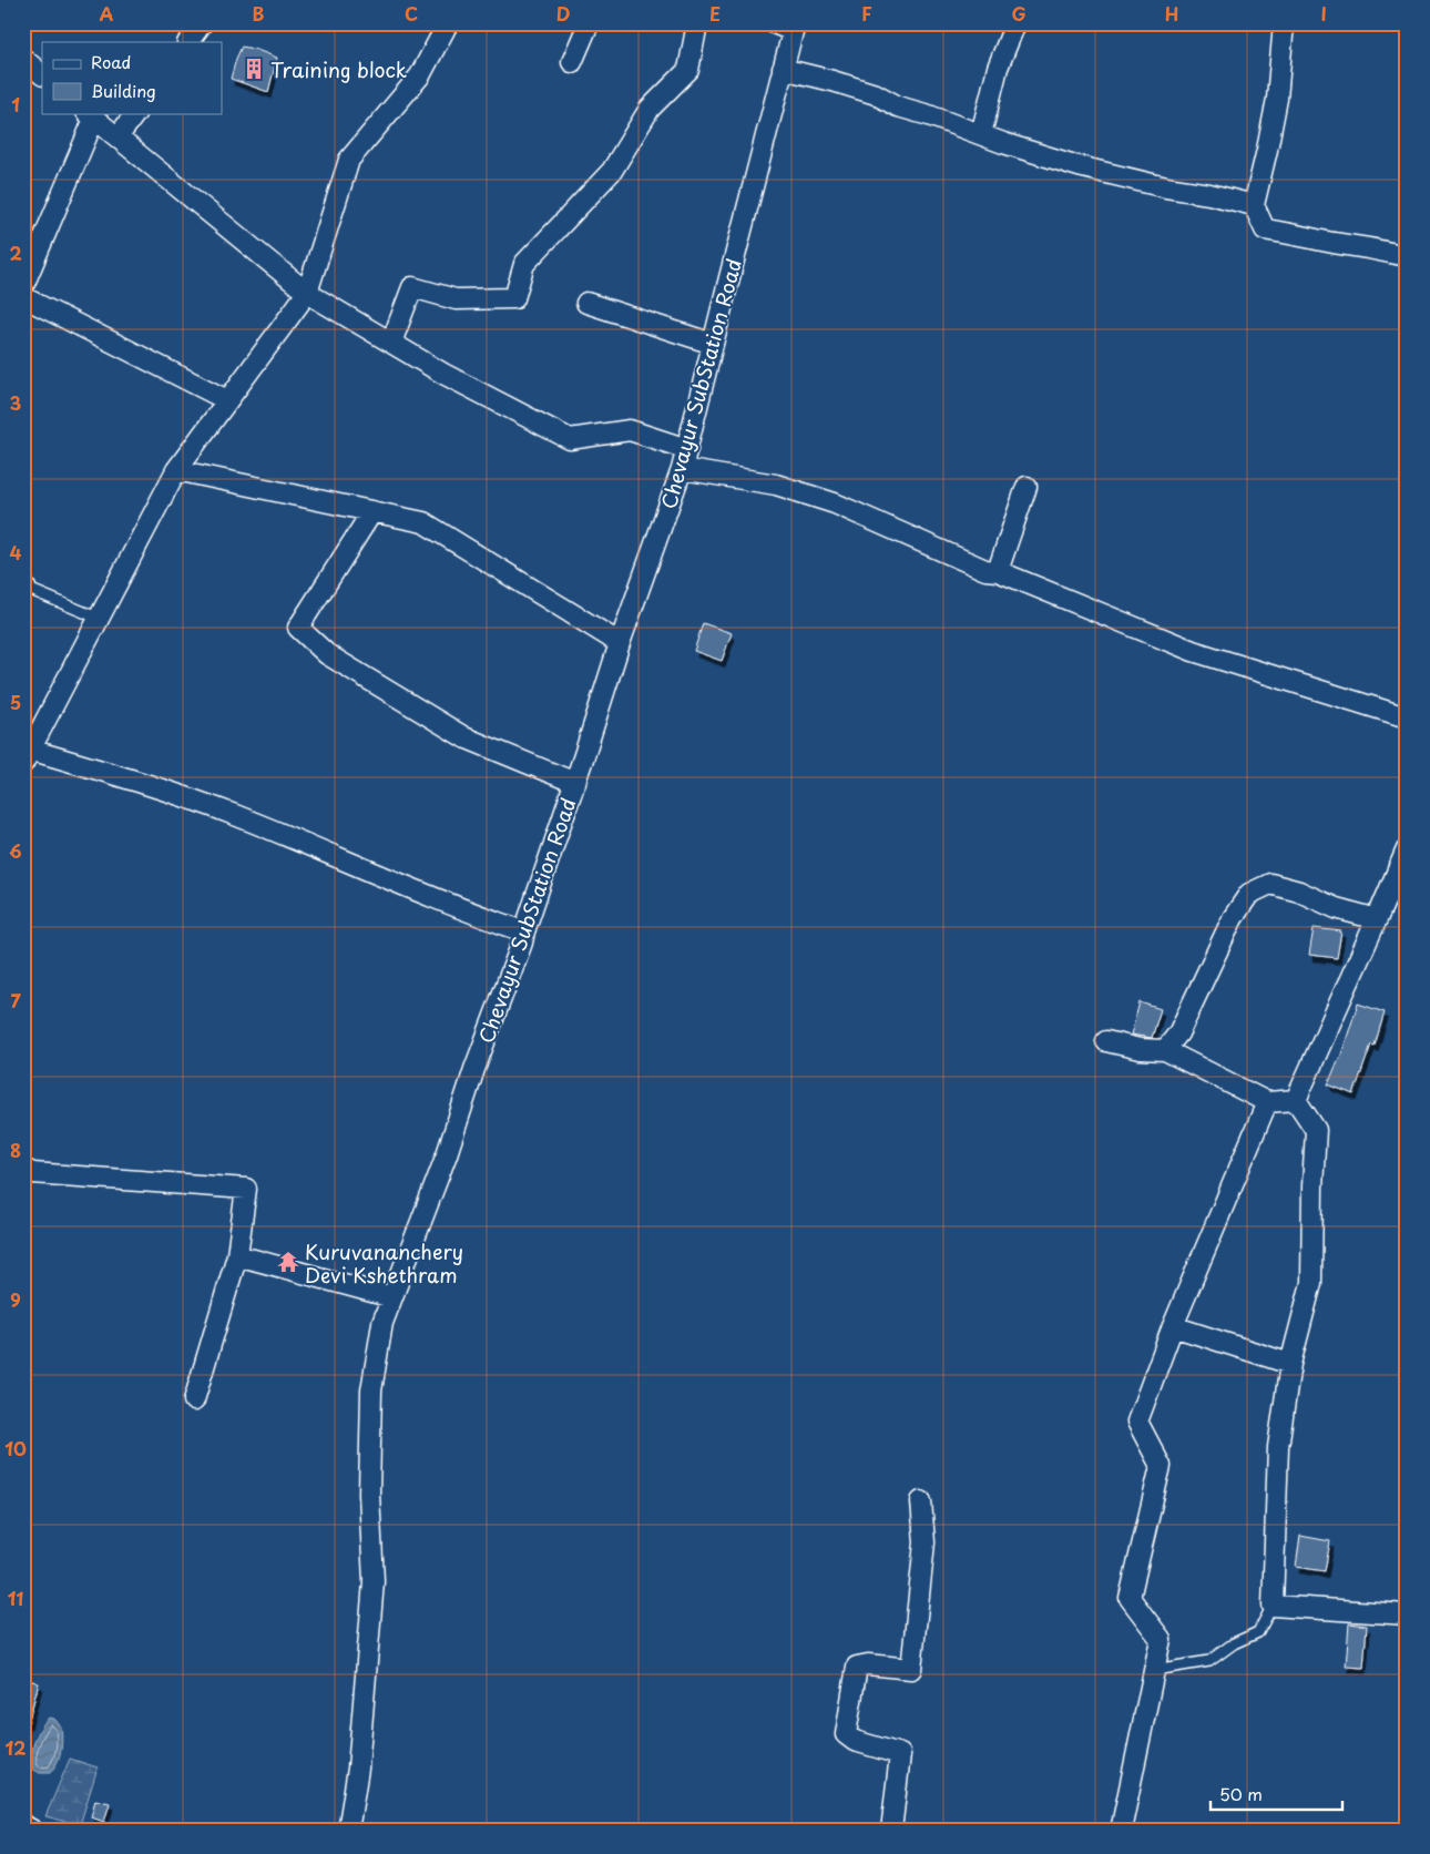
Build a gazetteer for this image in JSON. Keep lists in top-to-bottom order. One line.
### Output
{"streets":{"street":["Chevayur SubStation Road"]},"places":{"building":["Training block"],"temple":["Kuruvananchery Devi Kshethram"]},"legend":["Road","Building"],"scale_bar":"50 m","grid":{"columns":["A","B","C","D","E","F","G","H","I"],"rows":["1","2","3","4","5","6","7","8","9","10","11","12"]}}
